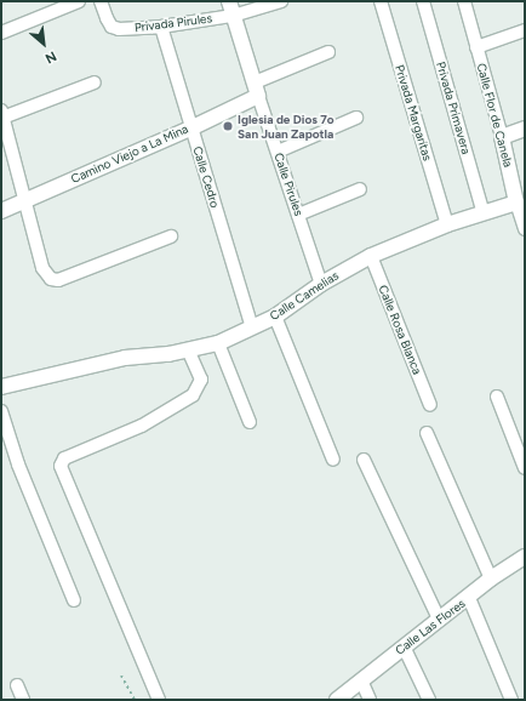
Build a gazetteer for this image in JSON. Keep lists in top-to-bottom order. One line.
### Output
{"streets":{"street":["Privada Pirules","Privada Primavera","Privada Margaritas","Calle Flor de Canela","Camino Viejo a La Mina","Calle Cedro","Calle Pirules","Calle Camelias","Calle Rosa Blanca","Calle Las Flores"]},"crossings":[["Privada Pirules","Calle Cedro"],["Privada Pirules","Calle Pirules"],["Privada Primavera","Calle Camelias"],["Privada Margaritas","Calle Camelias"],["Calle Flor de Canela","Calle Camelias"],["Camino Viejo a La Mina","Calle Cedro"],["Camino Viejo a La Mina","Calle Pirules"],["Calle Cedro","Calle Camelias"],["Calle Pirules","Calle Camelias"],["Calle Camelias","Calle Rosa Blanca"]],"places":["Iglesia de Dios 7o San Juan Zapotla"],"north":"bottom right"}
